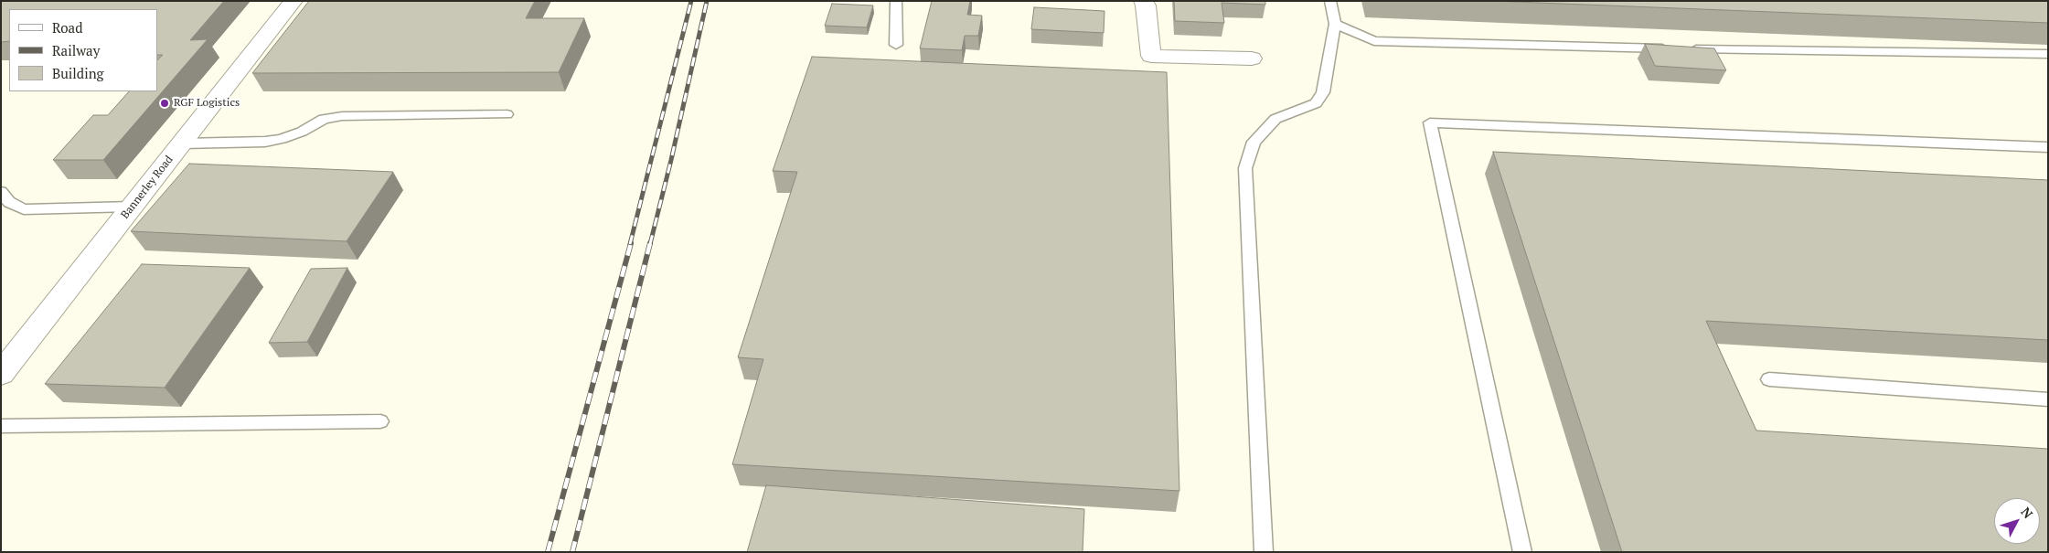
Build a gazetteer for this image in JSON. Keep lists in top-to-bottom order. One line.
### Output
{"streets":{"street":["Bannerley Road"]},"places":["RGF Logistics"],"legend":["Road","Railway","Building"],"north":"top right"}
